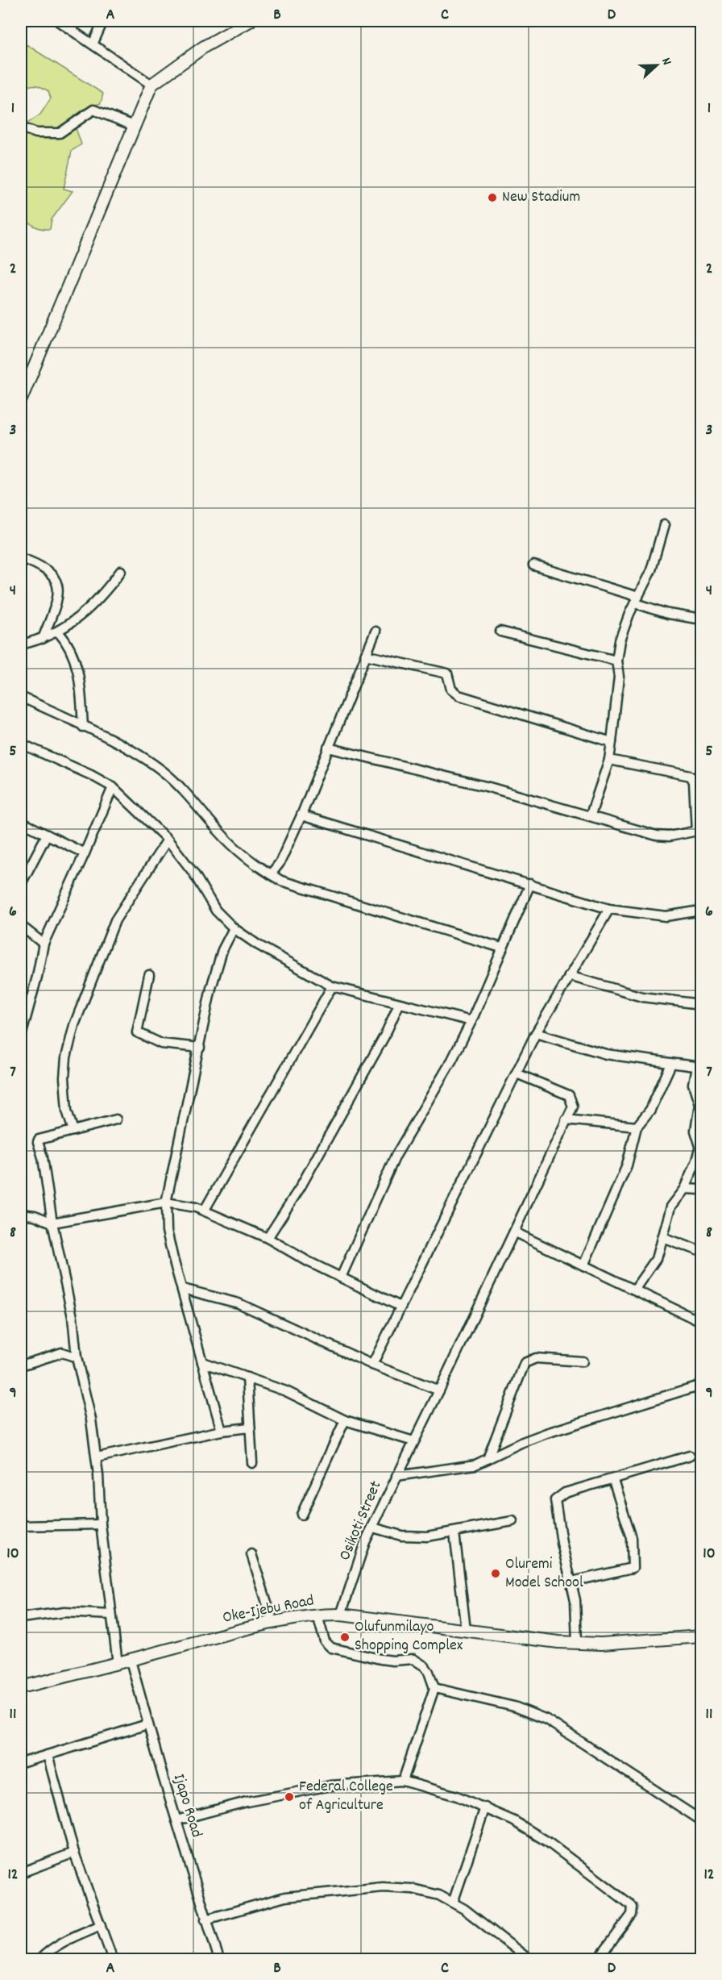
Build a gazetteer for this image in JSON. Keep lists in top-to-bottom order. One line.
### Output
{"streets":{"main road":["Oke-Ijebu Road"],"street":["Osikoti Street","Ijapo Road"]},"crossings":[["Osikoti Street","Oke-Ijebu Road"],["Oke-Ijebu Road","Ijapo Road"]],"places":["New Stadium","Oluremi Model School","Olufunmilayo Shopping Complex","Federal College of Agriculture"],"north":"right","grid":{"columns":["A","B","C","D"],"rows":["1","2","3","4","5","6","7","8","9","10","11","12"]}}
